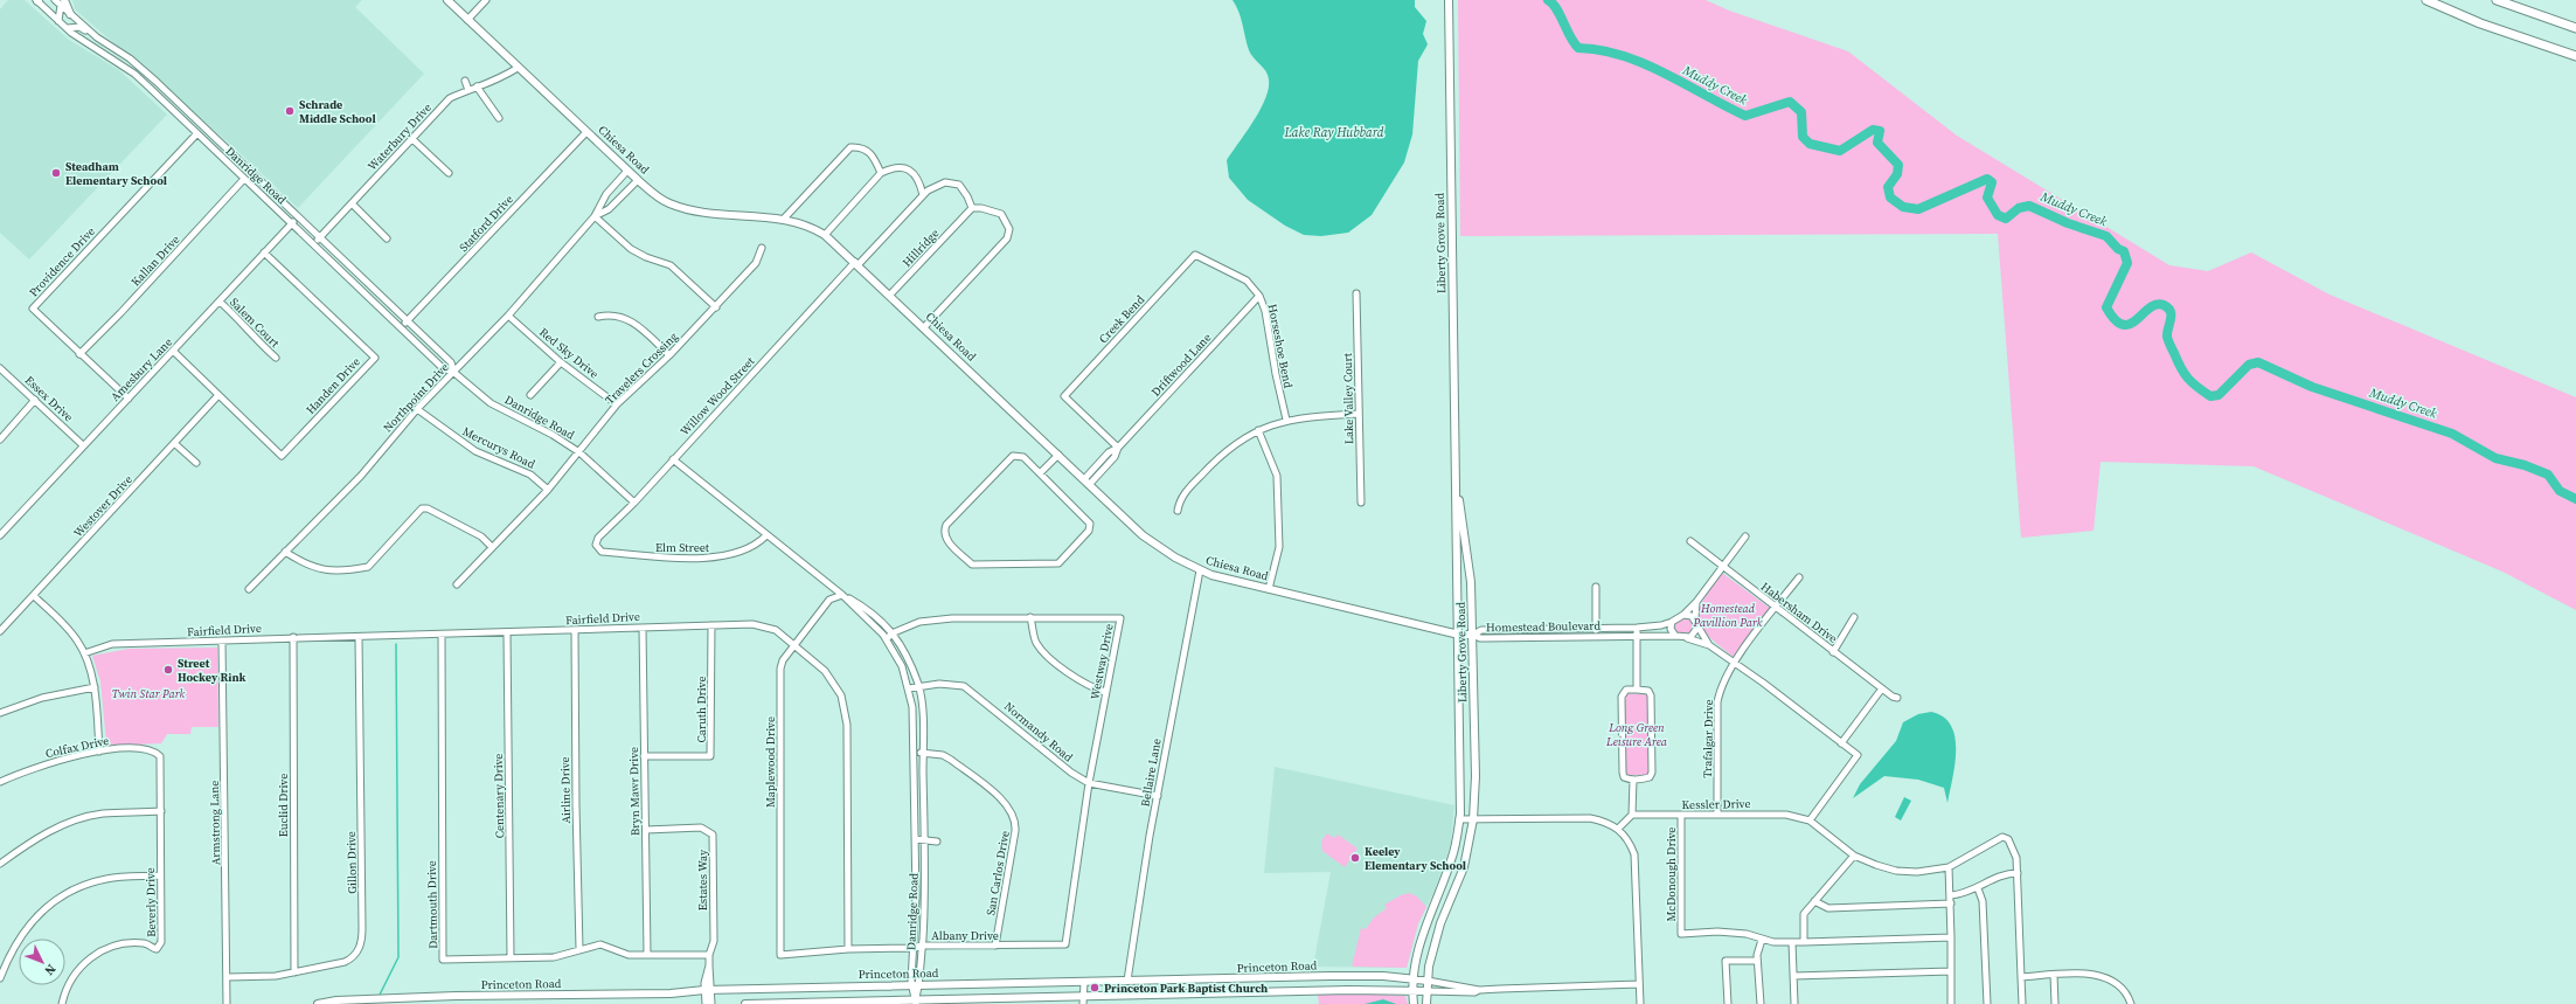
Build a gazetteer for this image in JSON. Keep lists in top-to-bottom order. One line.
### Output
{"streets":{"main road":["Chiesa Road","Liberty Grove Road","Princeton Road"],"street":["Waterbury Drive","Danridge Road","Statford Drive","Hillridge","Kallan Drive","Providence Drive","Creek Bend","Salem Court","Horseshoe Bend","Red Sky Drive","Driftwood Lane","Travelers Crossing","Amesbury Lane","Handen Drive","Willow Wood Street","Northpoint Drive","Essex Drive","Lake Valley Court","Mercurys Road","Westover Drive","Elm Street","Habersham Drive","Fairfield Drive","Homestead Boulevard","Westway Drive","Caruth Drive","Normandy Road","Trafalgar Drive","Colfax Drive","Maplewood Drive","Bellaire Lane","Airline Drive","Bryn Mawr Drive","Centenary Drive","Kessler Drive","Euclid Drive","Armstrong Lane","Gillon Drive","San Carlos Drive","McDonough Drive","Estates Way","Beverly Drive","Dartmouth Drive","Albany Drive"]},"crossings":[["Waterbury Drive","Chiesa Road"],["Waterbury Drive","Danridge Road"],["Chiesa Road","Statford Drive"],["Chiesa Road","Liberty Grove Road"],["Chiesa Road","Hillridge"],["Chiesa Road","Driftwood Lane"],["Chiesa Road","Willow Wood Street"],["Chiesa Road","Northpoint Drive"],["Chiesa Road","Homestead Boulevard"],["Chiesa Road","Bellaire Lane"],["Danridge Road","Statford Drive"],["Danridge Road","Kallan Drive"],["Danridge Road","Providence Drive"],["Danridge Road","Travelers Crossing"],["Danridge Road","Amesbury Lane"],["Danridge Road","Willow Wood Street"],["Danridge Road","Northpoint Drive"],["Danridge Road","Elm Street"],["Danridge Road","Westway Drive"],["Danridge Road","Normandy Road"],["Danridge Road","Maplewood Drive"],["Danridge Road","San Carlos Drive"],["Danridge Road","Albany Drive"],["Danridge Road","Princeton Road"],["Liberty Grove Road","Homestead Boulevard"],["Liberty Grove Road","Princeton Road"],["Hillridge","Willow Wood Street"],["Kallan Drive","Providence Drive"],["Providence Drive","Amesbury Lane"],["Creek Bend","Horseshoe Bend"],["Creek Bend","Driftwood Lane"],["Salem Court","Amesbury Lane"],["Horseshoe Bend","Driftwood Lane"],["Red Sky Drive","Travelers Crossing"],["Red Sky Drive","Northpoint Drive"],["Travelers Crossing","Mercurys Road"],["Amesbury Lane","Handen Drive"],["Amesbury Lane","Essex Drive"],["Handen Drive","Westover Drive"],["Willow Wood Street","Elm Street"],["Northpoint Drive","Mercurys Road"],["Habersham Drive","Homestead Boulevard"],["Habersham Drive","Trafalgar Drive"],["Fairfield Drive","Caruth Drive"],["Fairfield Drive","Maplewood Drive"],["Fairfield Drive","Airline Drive"],["Fairfield Drive","Bryn Mawr Drive"],["Fairfield Drive","Centenary Drive"],["Fairfield Drive","Euclid Drive"],["Fairfield Drive","Armstrong Lane"],["Fairfield Drive","Gillon Drive"],["Fairfield Drive","Dartmouth Drive"],["Fairfield Drive","Albany Drive"],["Homestead Boulevard","Trafalgar Drive"],["Homestead Boulevard","Kessler Drive"],["Westway Drive","Normandy Road"],["Westway Drive","Albany Drive"],["Caruth Drive","Bryn Mawr Drive"],["Normandy Road","Bellaire Lane"],["Trafalgar Drive","Kessler Drive"],["Colfax Drive","Beverly Drive"],["Maplewood Drive","Albany Drive"],["Bellaire Lane","Princeton Road"],["Airline Drive","Dartmouth Drive"],["Bryn Mawr Drive","Estates Way"],["Bryn Mawr Drive","Dartmouth Drive"],["Centenary Drive","Dartmouth Drive"],["Kessler Drive","McDonough Drive"],["Euclid Drive","Gillon Drive"],["Armstrong Lane","Gillon Drive"],["San Carlos Drive","Albany Drive"],["Estates Way","Dartmouth Drive"],["Estates Way","Princeton Road"]],"water":["Muddy Creek","Lake Ray Hubbard"],"parks":["Homestead Pavillion Park","Twin Star Park","Long Green Leisure Area"],"places":["Schrade Middle School","Steadham Elementary School","Street Hockey Rink","Keeley Elementary School","Princeton Park Baptist Church"],"north":"bottom right"}
